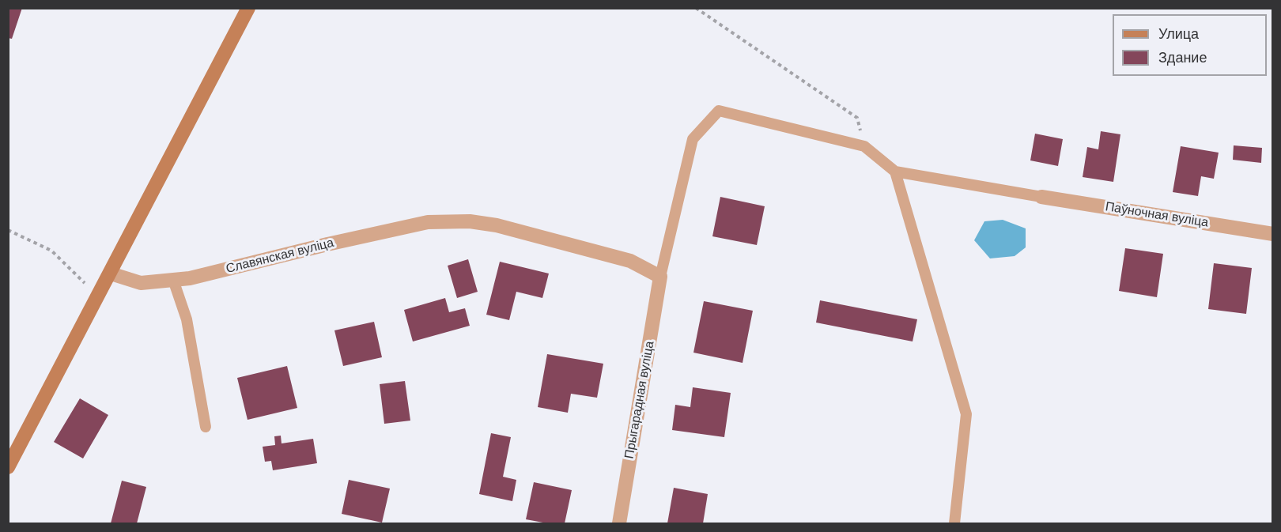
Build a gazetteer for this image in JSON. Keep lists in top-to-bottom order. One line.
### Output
{"streets":{"street":["Паўночная вуліца","Славянская вуліца","Прыгарадная вуліца"]},"crossings":[["Славянская вуліца","Прыгарадная вуліца"]],"legend":["Улица","Здание"]}
